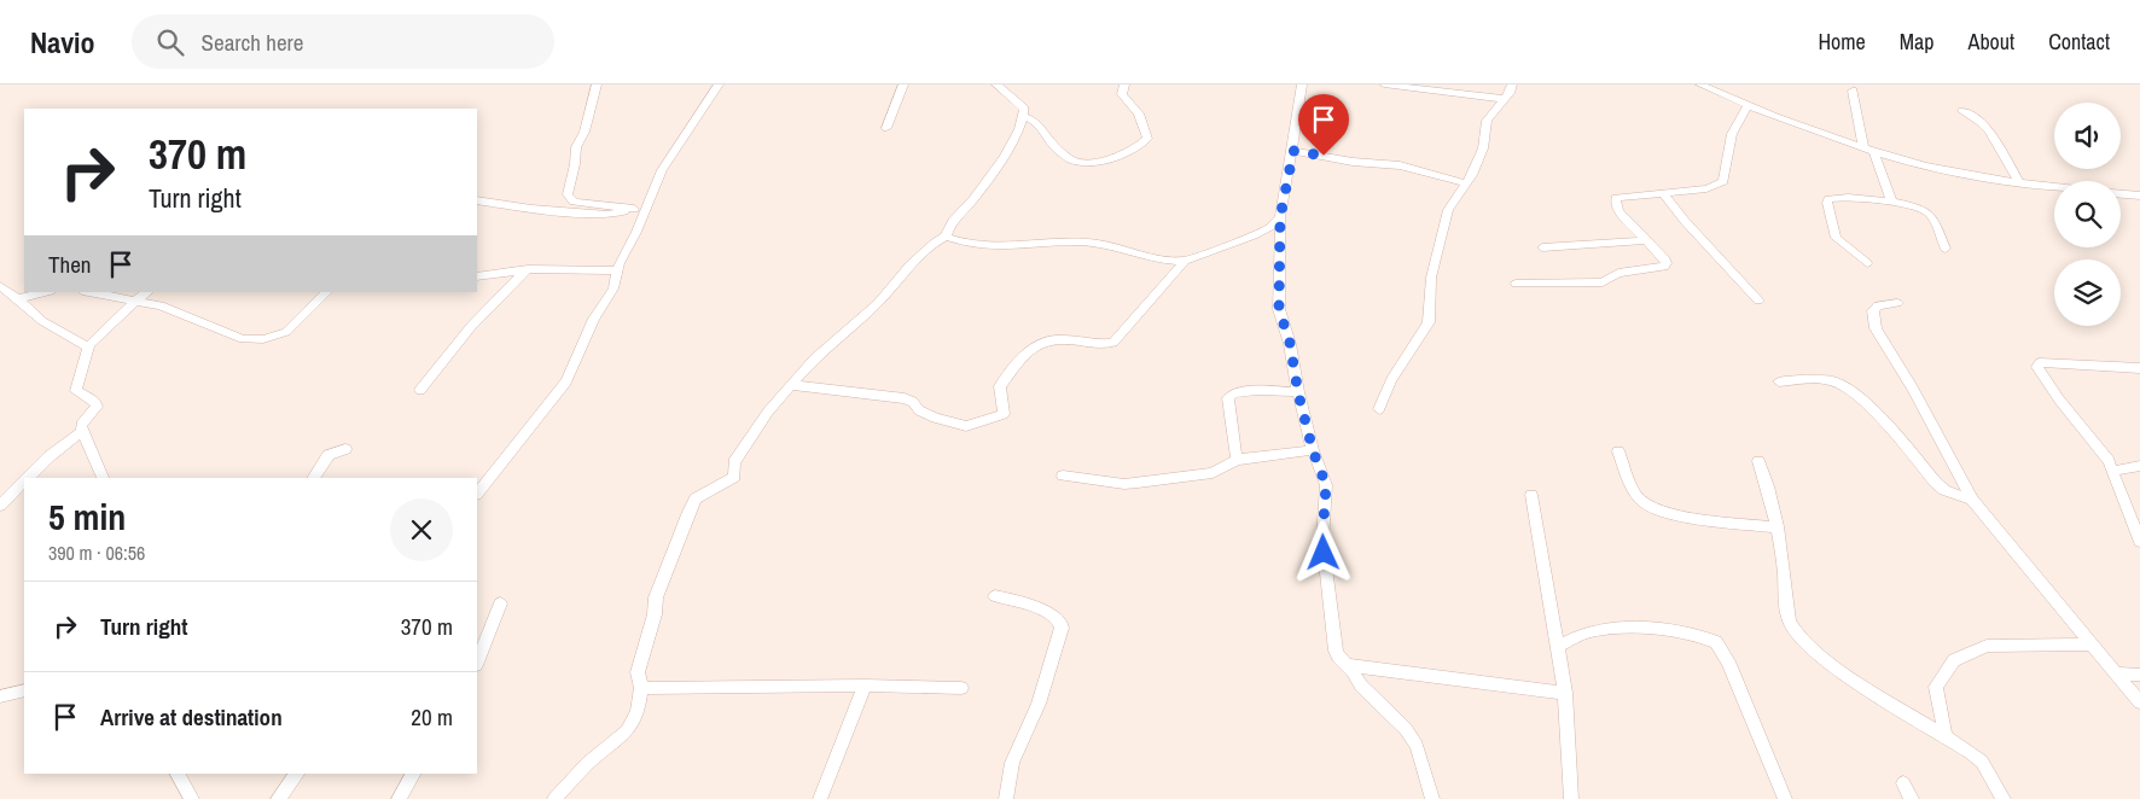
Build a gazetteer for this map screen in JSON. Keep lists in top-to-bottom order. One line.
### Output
{"page":{"header":"Navio","search":"Search here","nav":["Home","Map","About","Contact"],"turn":["370 m","Turn right"],"then":"Then","heading":["5 min","390 m · 06:56"],"list":[{"name":"Turn right","value":"370 m"},{"name":"Arrive at destination","value":"20 m"}]}}
